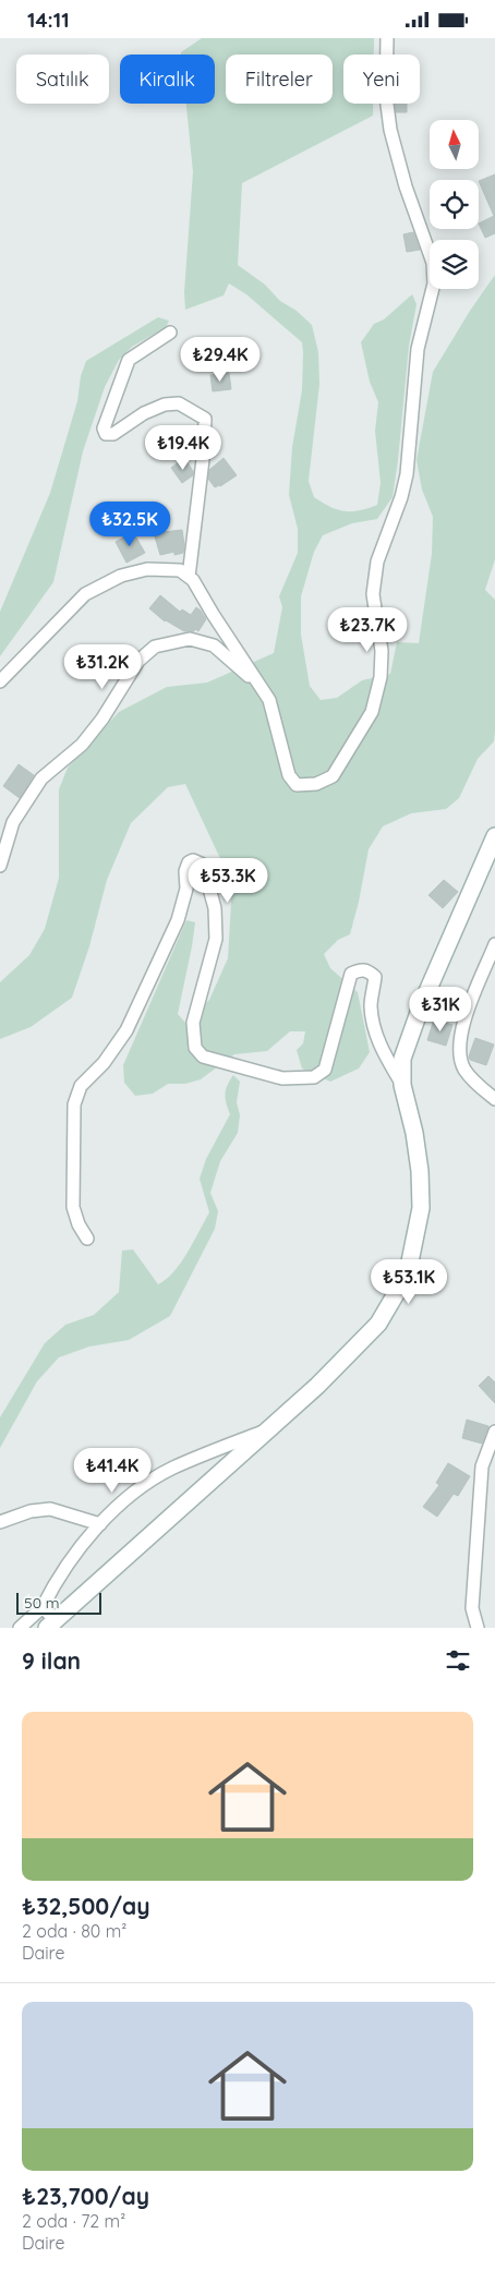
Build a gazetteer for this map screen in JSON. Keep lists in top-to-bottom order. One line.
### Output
{"scale_bar":"50 m","north":"top","page":{"status":"14:11","chip":["Satılık","Kiralık","Filtreler","Yeni"],"price":["₺29.4K","₺19.4K","₺32.5K","₺23.7K","₺31.2K","₺53.3K","₺31K","₺53.1K","₺41.4K"],"scale":"50 m","heading":"9 ilan","list":[{"name":"₺32,500/ay","note":"2 oda · 80 m² · Daire"},{"name":"₺23,700/ay","note":"2 oda · 72 m² · Daire"}]}}
